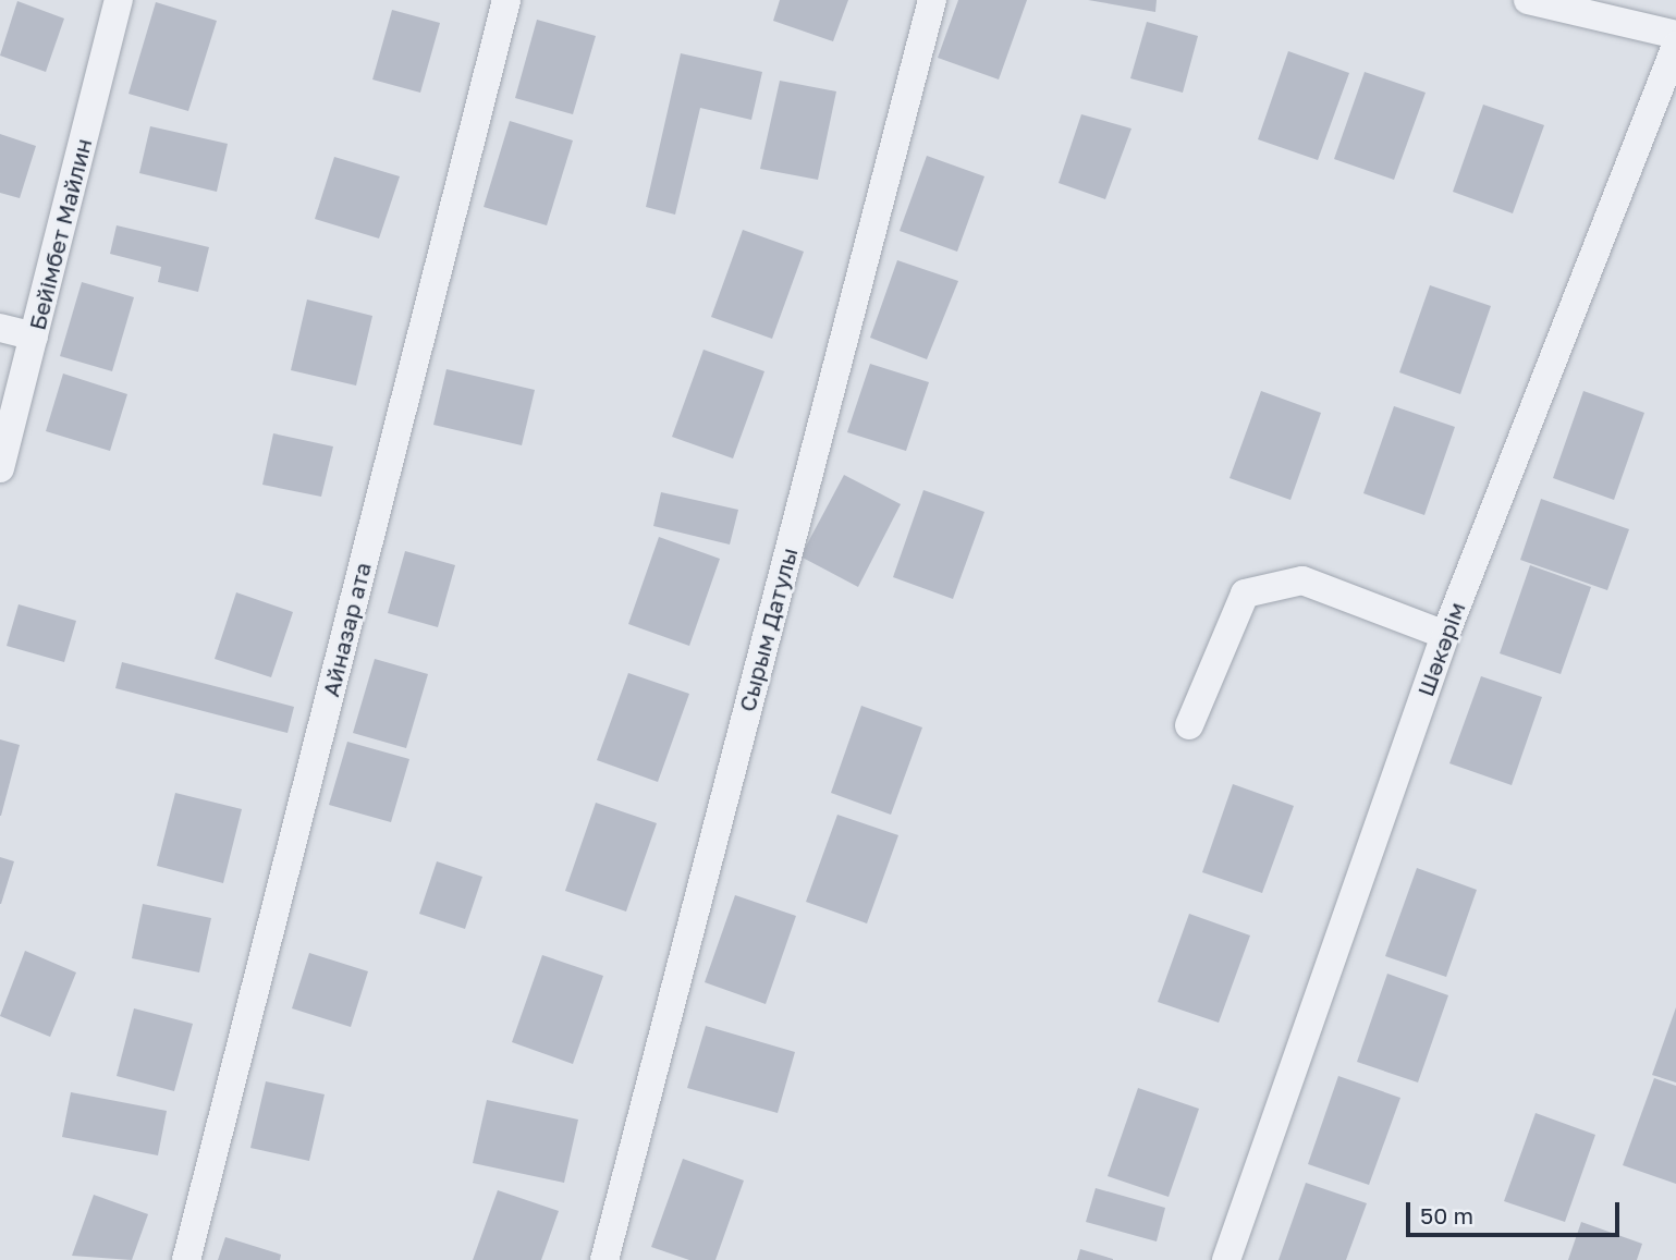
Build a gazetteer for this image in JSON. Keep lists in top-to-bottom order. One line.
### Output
{"streets":{"street":["Бейімбет Майлин","Айназар ата","Сырым Датулы","Шәкәрім"]},"scale_bar":"50 m"}
